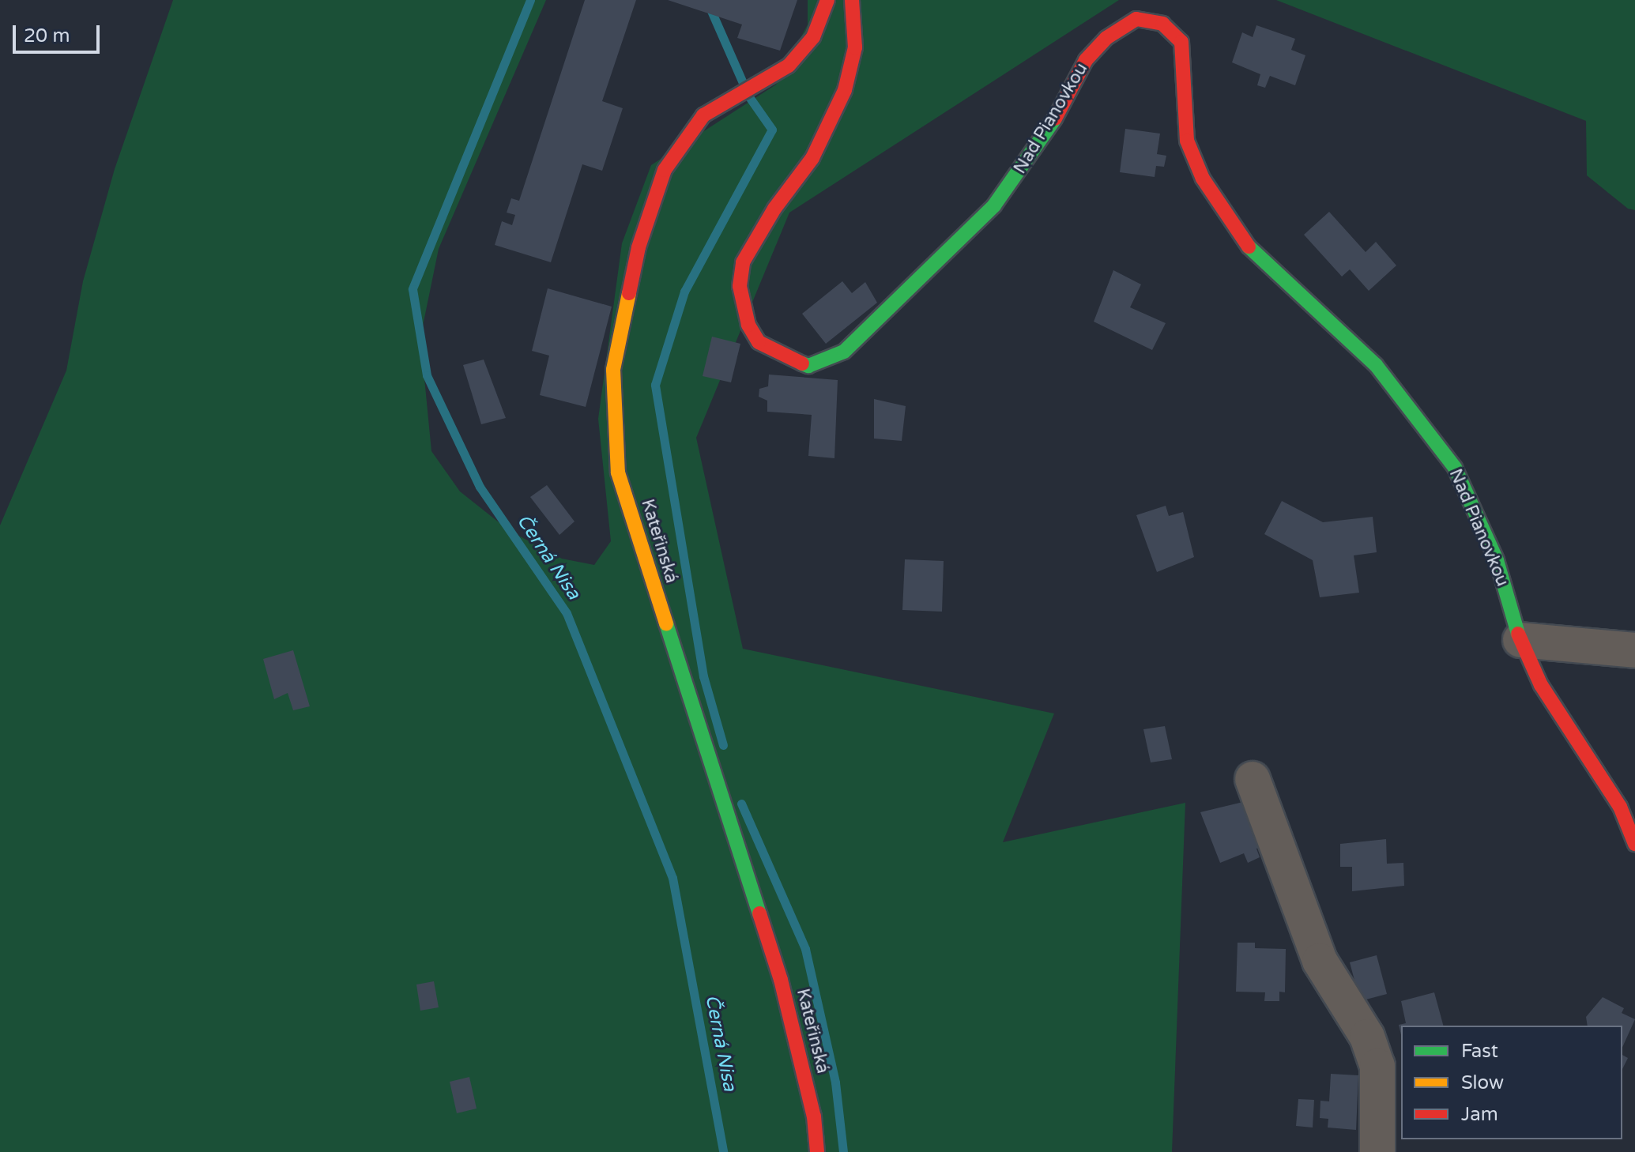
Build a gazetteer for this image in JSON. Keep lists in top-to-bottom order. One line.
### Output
{"streets":{"street":["Nad Pianovkou","Kateřinská"]},"water":["Černá Nisa"],"legend":["Fast","Slow","Jam"],"scale_bar":"20 m"}
